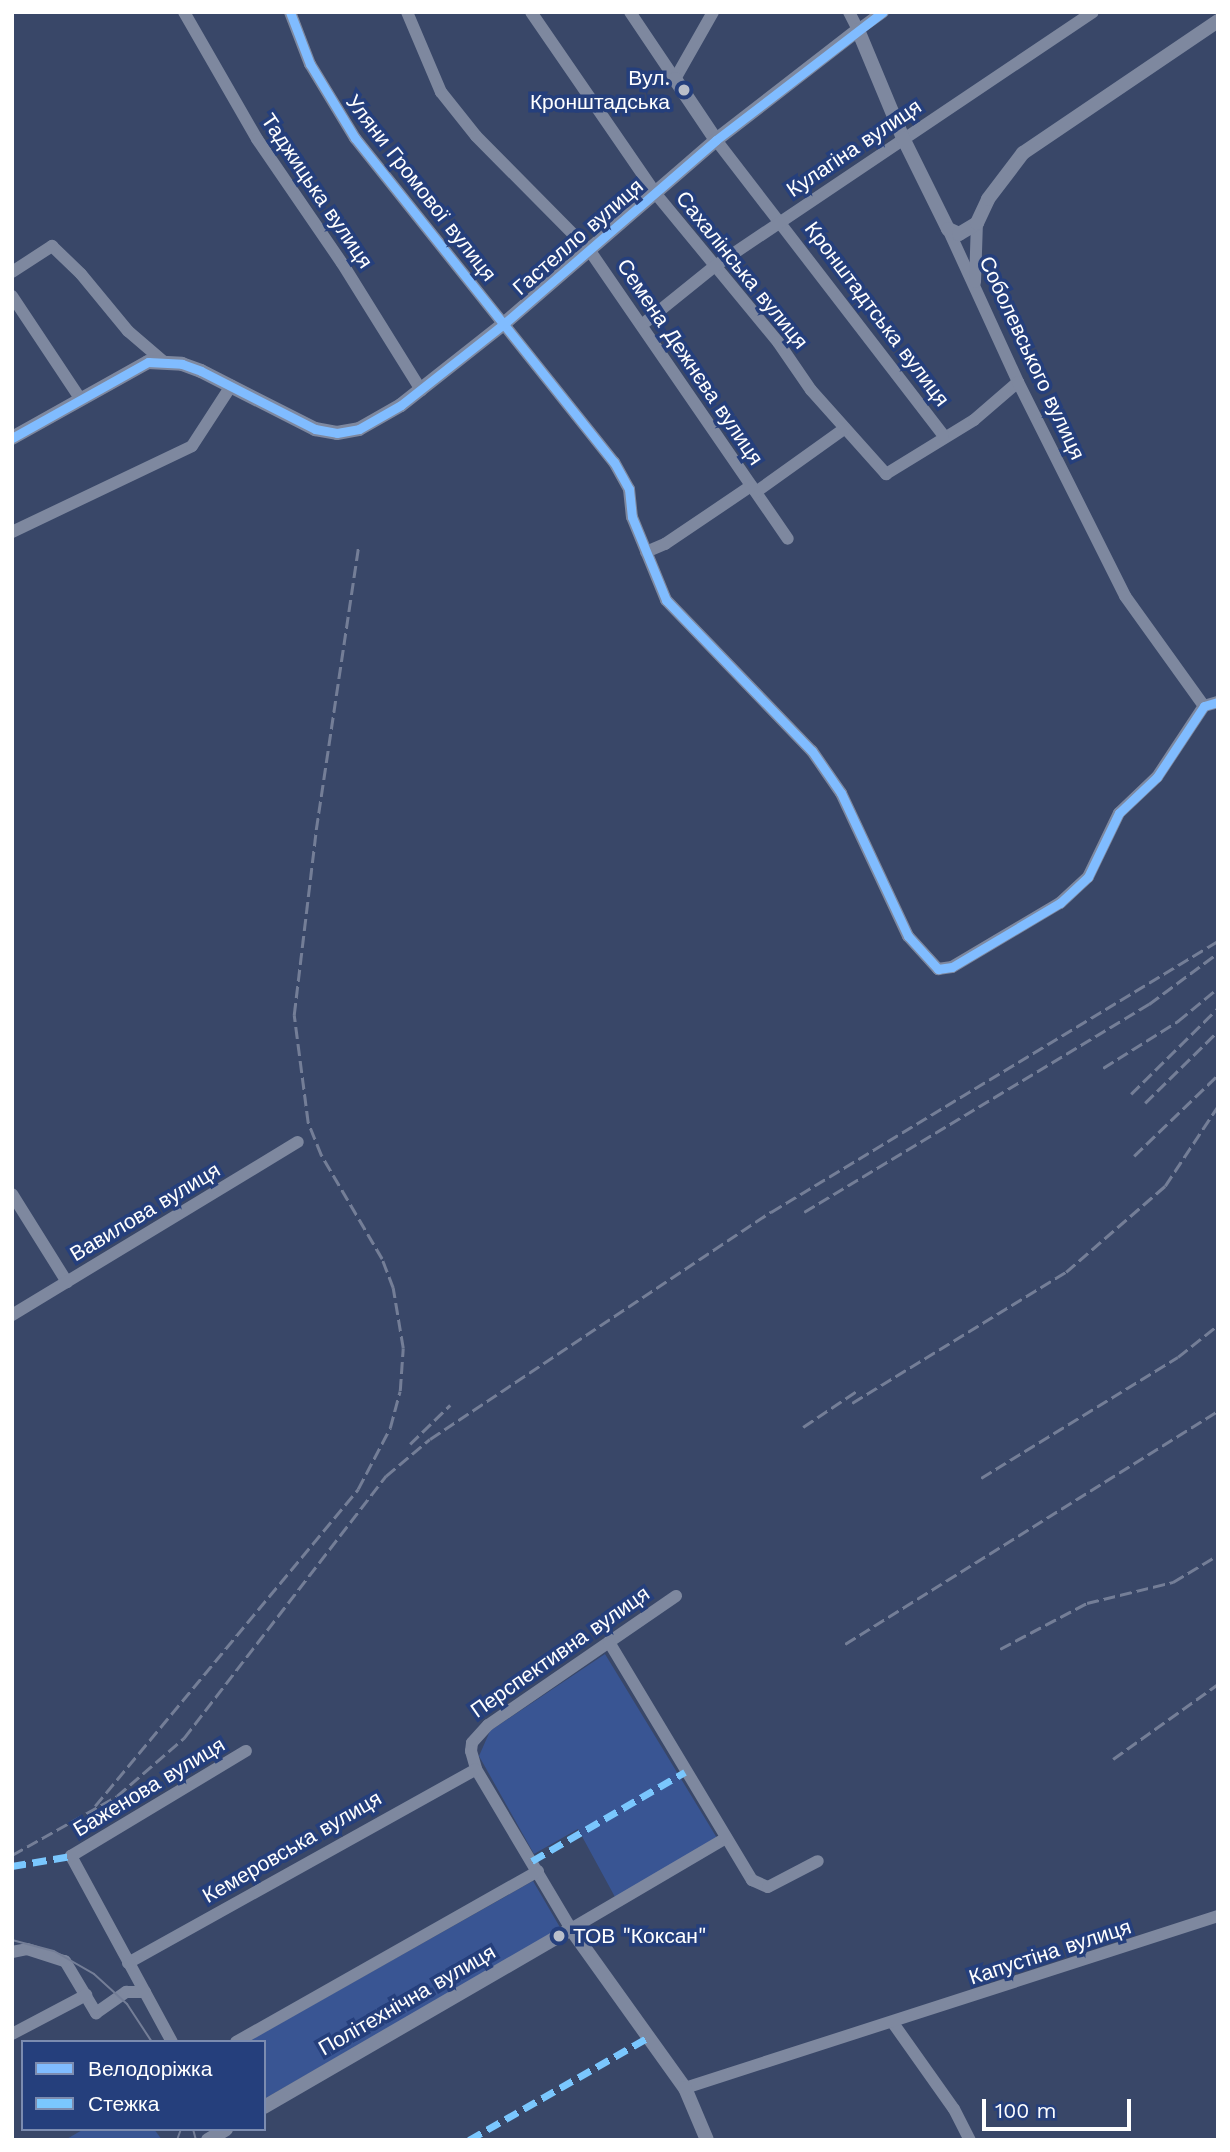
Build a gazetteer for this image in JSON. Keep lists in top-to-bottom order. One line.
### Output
{"streets":{"street":["Кулагіна вулиця","Уляни Громової вулиця","Таджицька вулиця","Гастелло вулиця","Сахалінська вулиця","Кронштадтська вулиця","Соболевського вулиця","Семена Дежнєва вулиця","Вавилова вулиця","Перспективна вулиця","Баженова вулиця","Кемеровська вулиця","Капустіна вулиця","Політехнічна вулиця"]},"crossings":[["Кулагіна вулиця","Сахалінська вулиця"],["Кулагіна вулиця","Кронштадтська вулиця"],["Кулагіна вулиця","Соболевського вулиця"],["Кулагіна вулиця","Семена Дежнєва вулиця"],["Уляни Громової вулиця","Гастелло вулиця"],["Уляни Громової вулиця","Соболевського вулиця"],["Таджицька вулиця","Гастелло вулиця"],["Гастелло вулиця","Сахалінська вулиця"],["Гастелло вулиця","Кронштадтська вулиця"],["Гастелло вулиця","Соболевського вулиця"],["Гастелло вулиця","Семена Дежнєва вулиця"],["Сахалінська вулиця","Кронштадтська вулиця"],["Перспективна вулиця","Кемеровська вулиця"],["Баженова вулиця","Кемеровська вулиця"]],"places":["Вул. Кронштадська","ТОВ \"Коксан\""],"legend":["Велодоріжка","Стежка"],"scale_bar":"100 m"}
